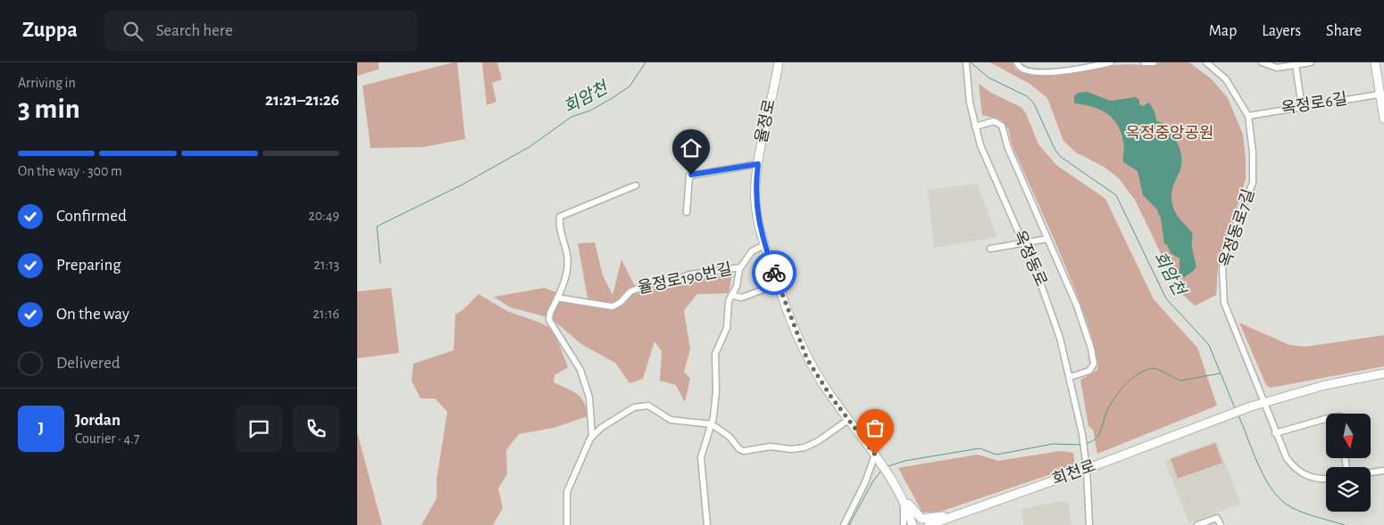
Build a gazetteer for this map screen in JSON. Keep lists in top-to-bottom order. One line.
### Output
{"streets":{"main road":["율정로","회천로"],"street":["옥정로6길","옥정동로7길","옥정동로","율정로190번길"]},"crossings":[["옥정로6길","옥정동로7길"],["옥정동로7길","회천로"],["옥정동로","회천로"]],"water":["회암천"],"parks":["옥정중앙공원"],"north":"bottom","page":{"header":"Zuppa","search":"Search here","nav":["Map","Layers","Share"],"heading":["3 min","Arriving in","21:21–21:26"],"panel":["Jordan","Courier · 4.7"],"bar":"On the way · 300 m","list":[["Confirmed","20:49"],["Preparing","21:13"],["On the way","21:16"],"Delivered"],"round":"J"}}
